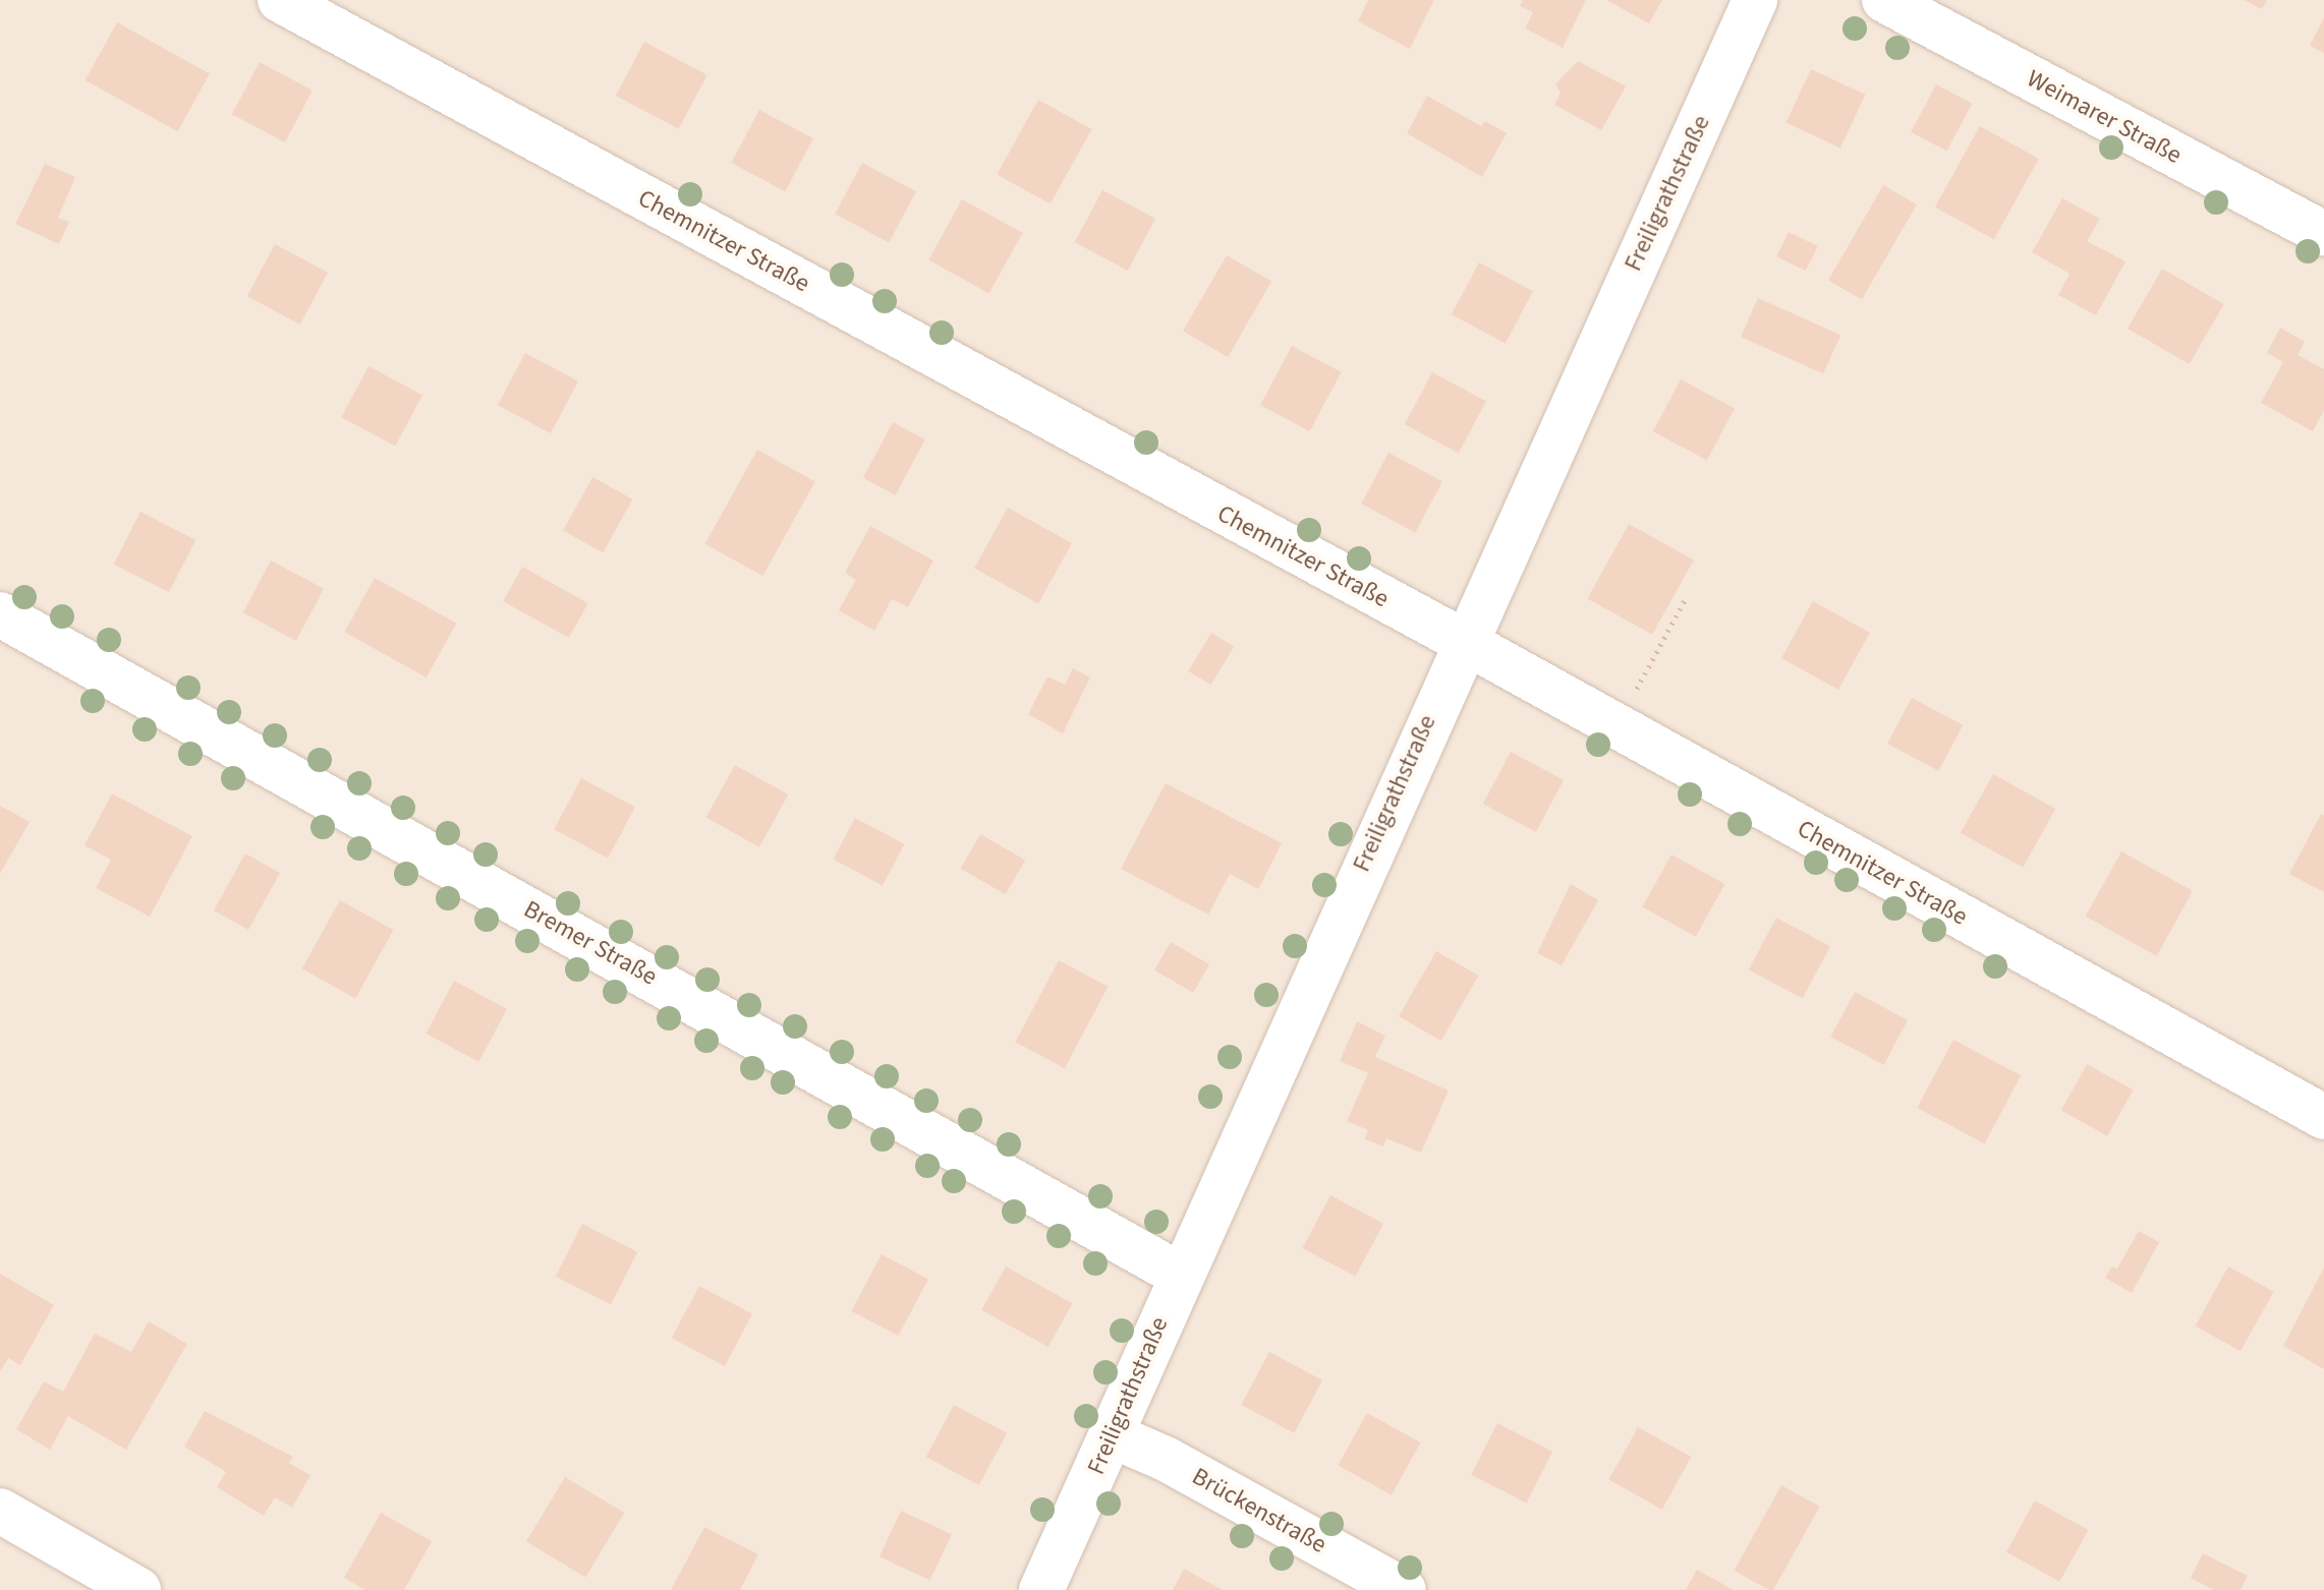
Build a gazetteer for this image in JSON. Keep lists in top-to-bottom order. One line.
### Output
{"streets":{"street":["Weimarer Straße","Freiligrathstraße","Chemnitzer Straße","Bremer Straße","Brückenstraße"]},"crossings":[["Freiligrathstraße","Chemnitzer Straße"],["Freiligrathstraße","Bremer Straße"],["Freiligrathstraße","Brückenstraße"]]}
